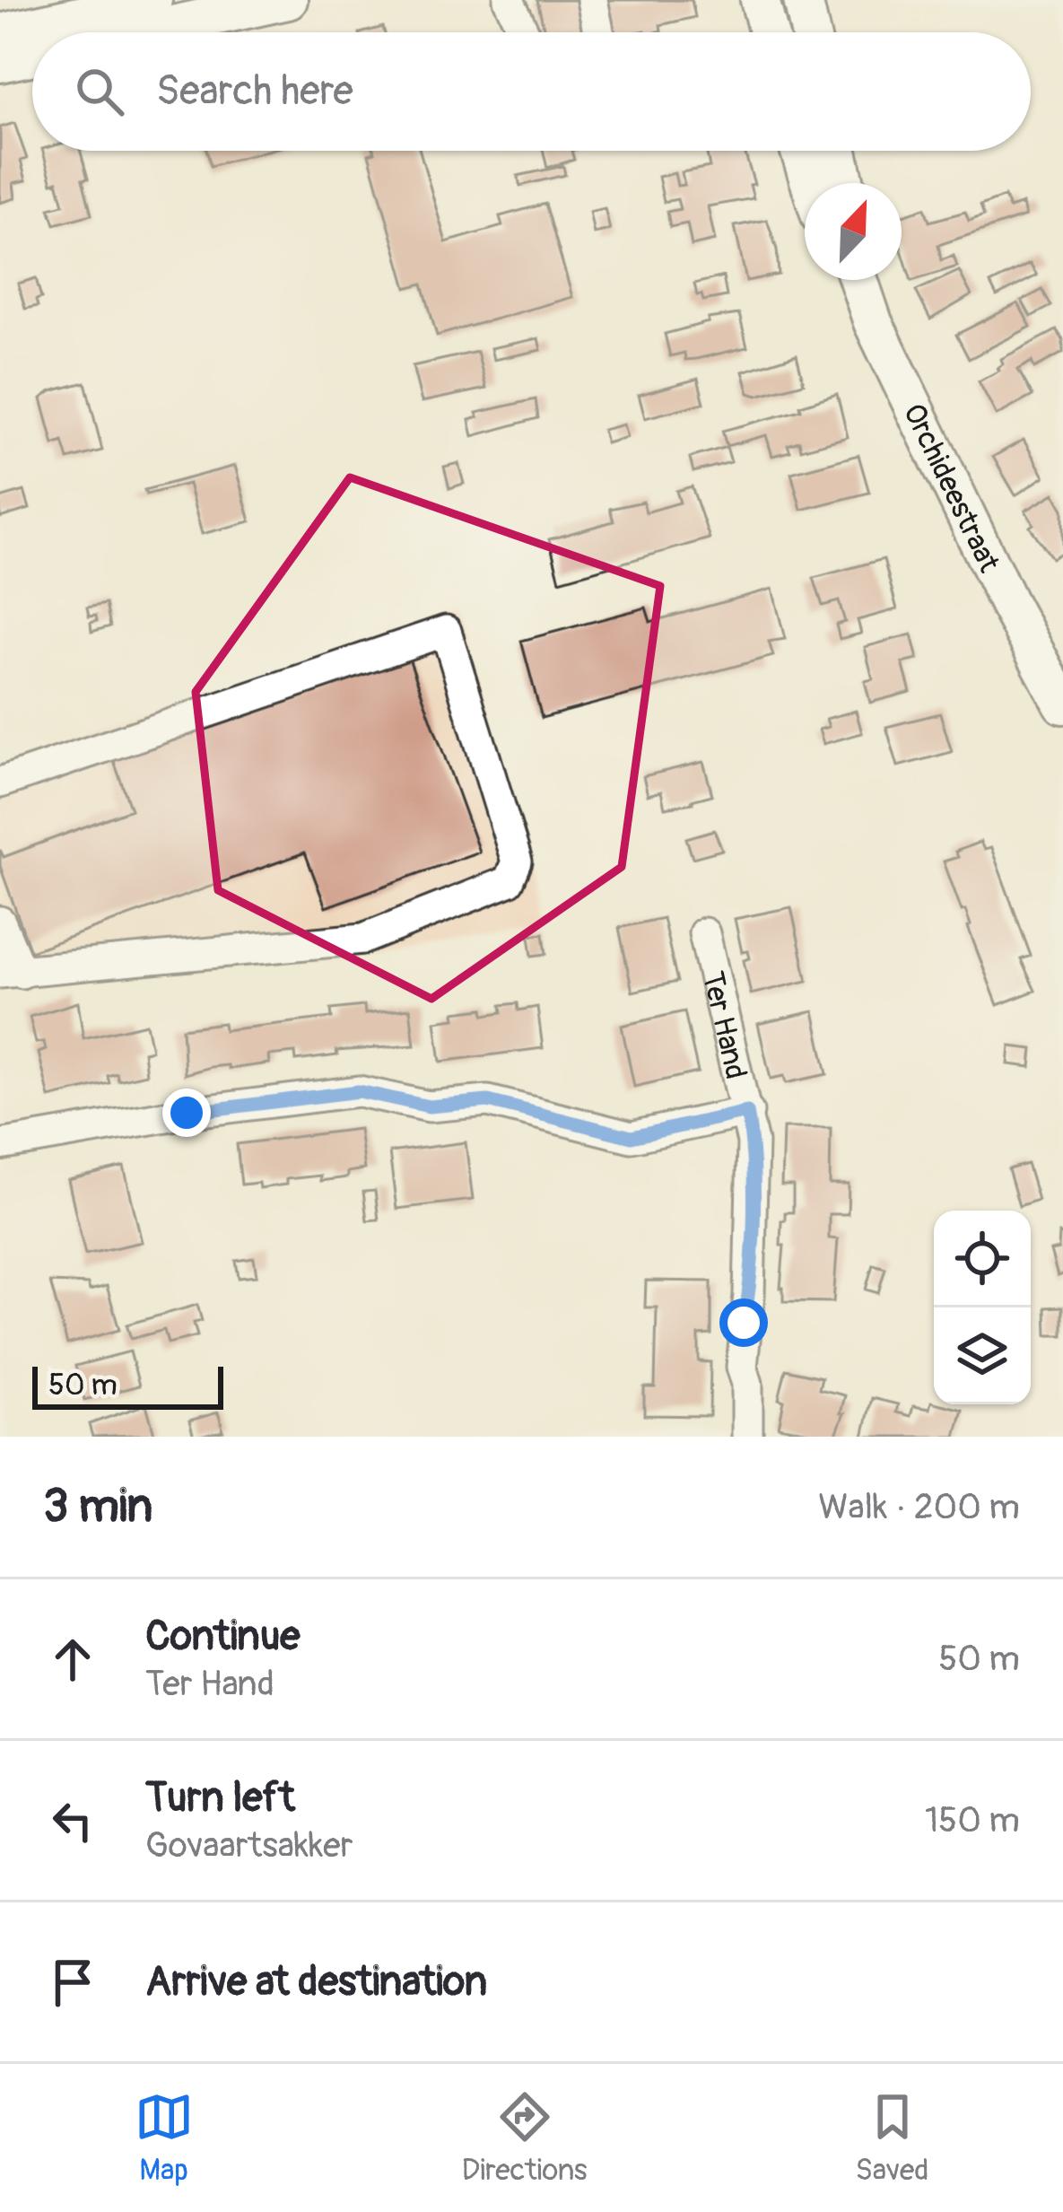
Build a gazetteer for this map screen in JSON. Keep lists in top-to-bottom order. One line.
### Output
{"streets":{"main road":["Orchideestraat"],"street":["Ter Hand"]},"scale_bar":"50 m","north":"top right","page":{"search":"Search here","scale":"50 m","heading":["3 min","Walk · 200 m"],"list":[["Continue","Ter Hand","50 m"],["Turn left","Govaartsakker","150 m"],"Arrive at destination"],"nav":["Map","Directions","Saved"]}}
